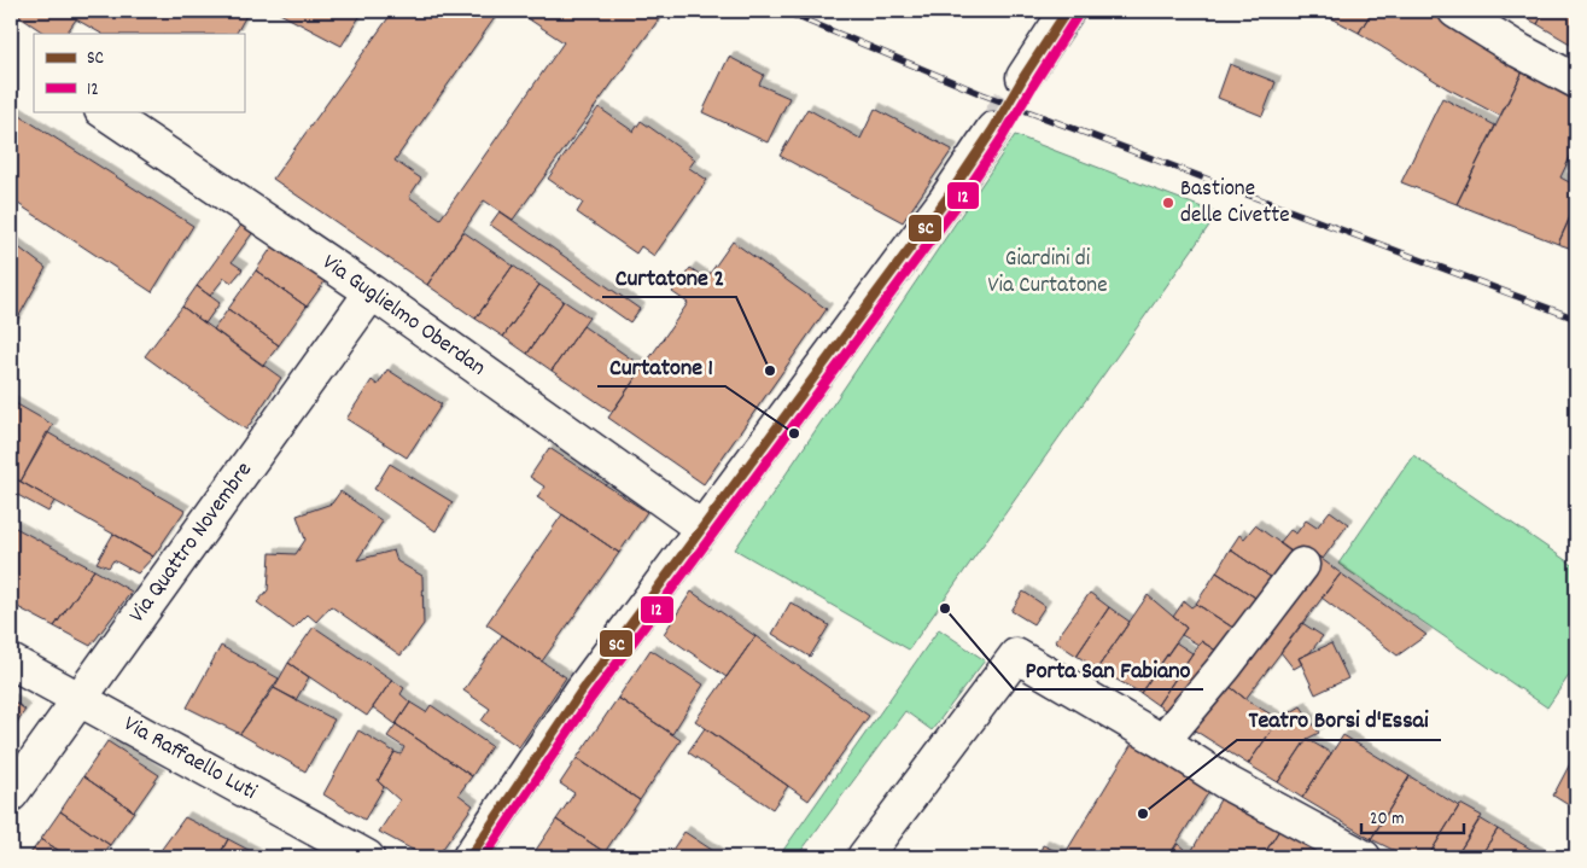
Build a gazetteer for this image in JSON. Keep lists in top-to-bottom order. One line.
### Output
{"streets":{"street":["Via Guglielmo Oberdan","Via Quattro Novembre","Via Raffaello Luti"]},"crossings":[["Via Guglielmo Oberdan","Via Quattro Novembre"],["Via Quattro Novembre","Via Raffaello Luti"]],"parks":["Giardini di Via Curtatone"],"places":["Bastione delle Civette","Curtatone 2","Curtatone 1","Porta San Fabiano","Teatro Borsi d'Essai"],"lines":["transit line SC","transit line 12"],"legend":["SC","12"],"scale_bar":"20 m"}
